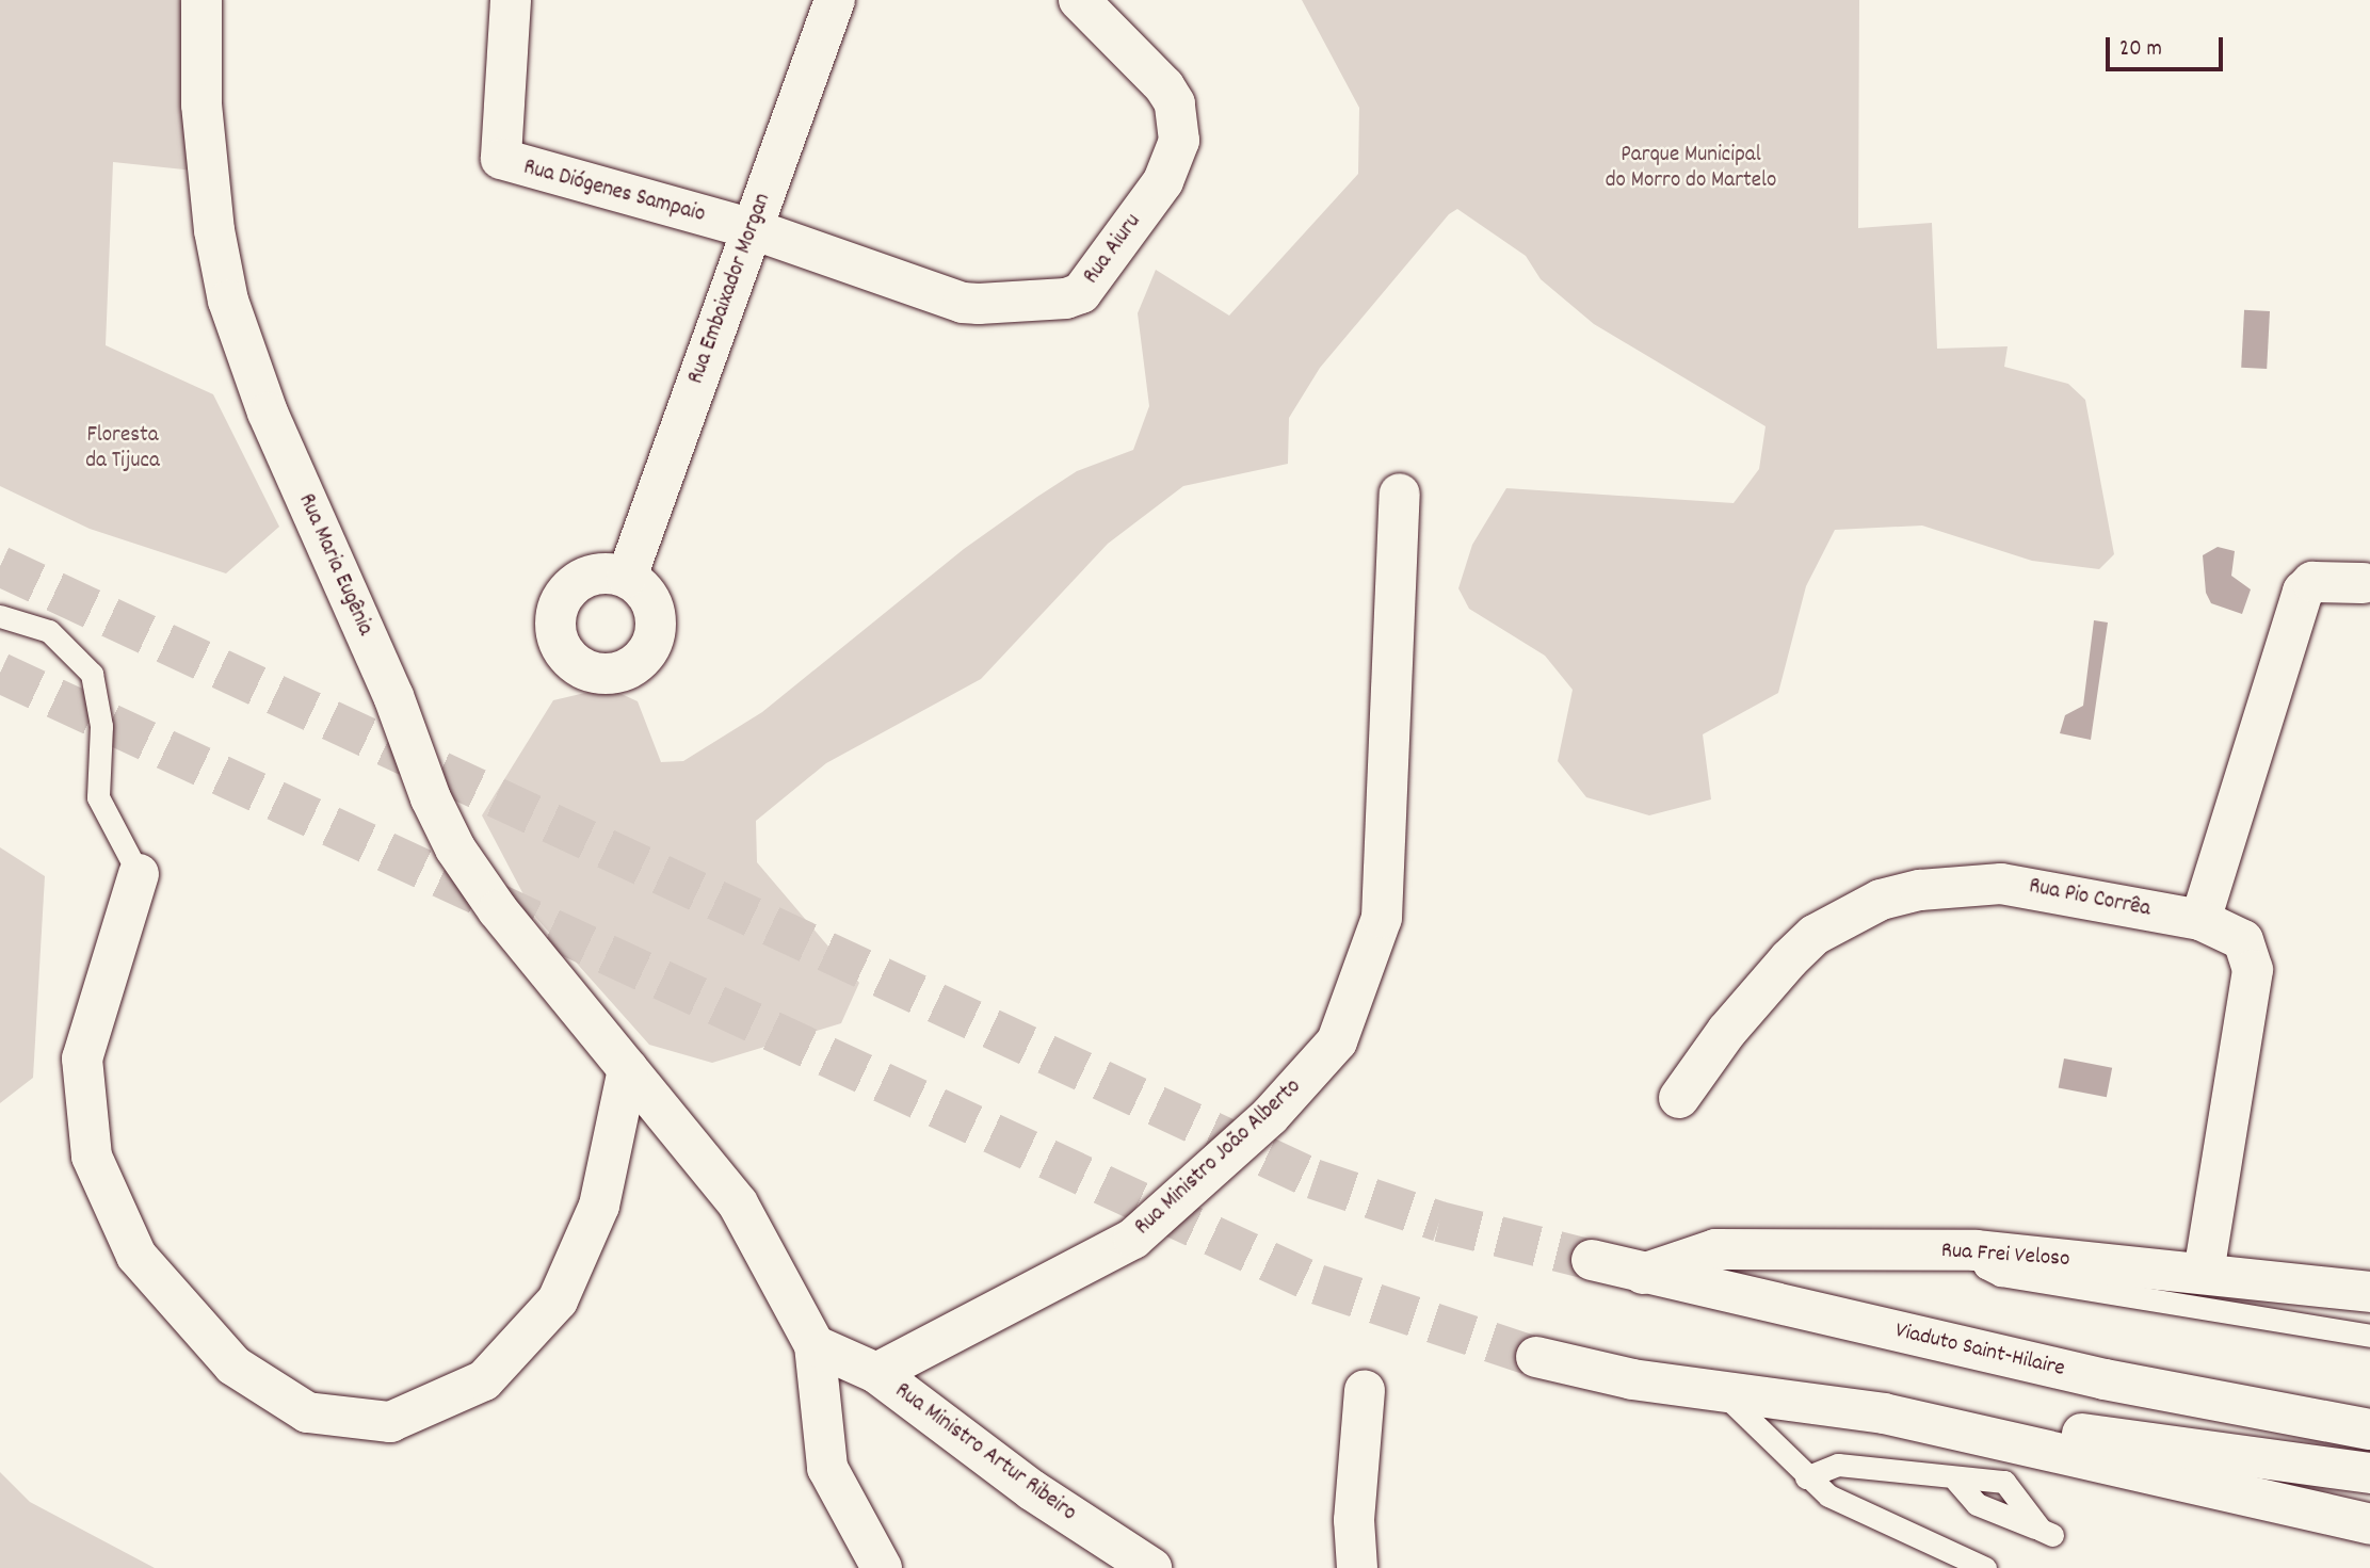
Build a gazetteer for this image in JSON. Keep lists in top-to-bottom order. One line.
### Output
{"streets":{"main road":["Rua Diógenes Sampaio","Rua Aiuru","Rua Embaixador Morgan","Rua Maria Eugênia","Rua Pio Corrêa","Rua Ministro João Alberto","Rua Frei Veloso","Viaduto Saint-Hilaire","Rua Ministro Artur Ribeiro"]},"crossings":[["Rua Diógenes Sampaio","Rua Aiuru"],["Rua Diógenes Sampaio","Rua Embaixador Morgan"],["Rua Aiuru","Rua Embaixador Morgan"],["Rua Maria Eugênia","Rua Ministro Artur Ribeiro"],["Rua Pio Corrêa","Rua Frei Veloso"],["Rua Ministro João Alberto","Rua Ministro Artur Ribeiro"],["Rua Frei Veloso","Viaduto Saint-Hilaire"]],"parks":["Parque Municipal do Morro do Martelo","Floresta da Tijuca"],"scale_bar":"20 m"}
